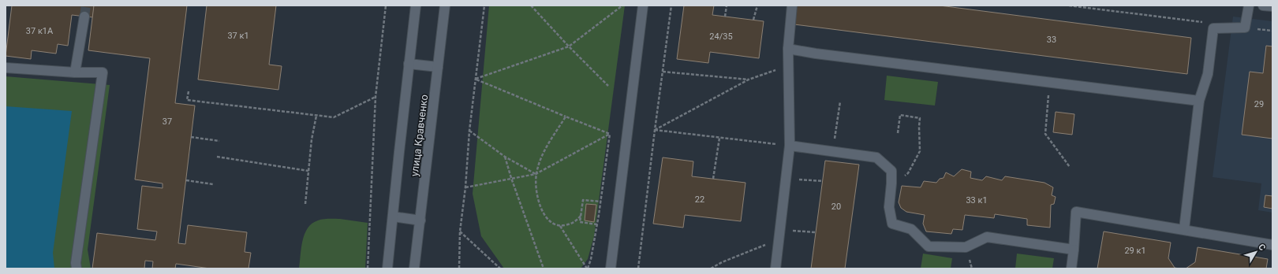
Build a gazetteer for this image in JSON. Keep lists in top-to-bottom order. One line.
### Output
{"streets":{"street":["улица Кравченко"]},"house_numbers":["37 к1А","37 к1","24/35","33","29","37","22","33 к1","20","29 к1"],"north":"top right"}
